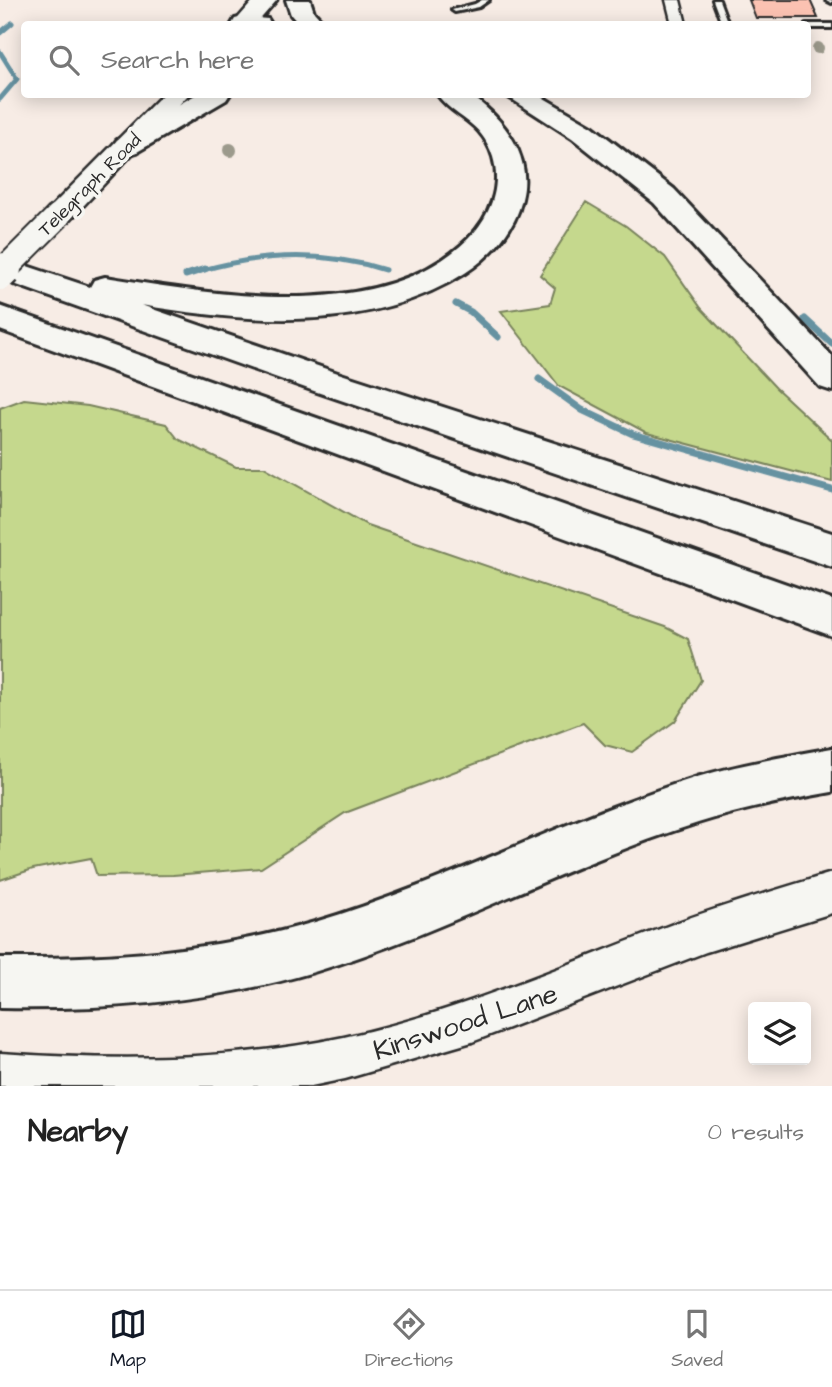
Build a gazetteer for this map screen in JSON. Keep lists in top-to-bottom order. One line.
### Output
{"streets":{"main road":["Telegraph Road"],"street":["Kinswood Lane"]},"page":{"search":"Search here","heading":["Nearby","0 results"],"nav":["Map","Directions","Saved"]}}
